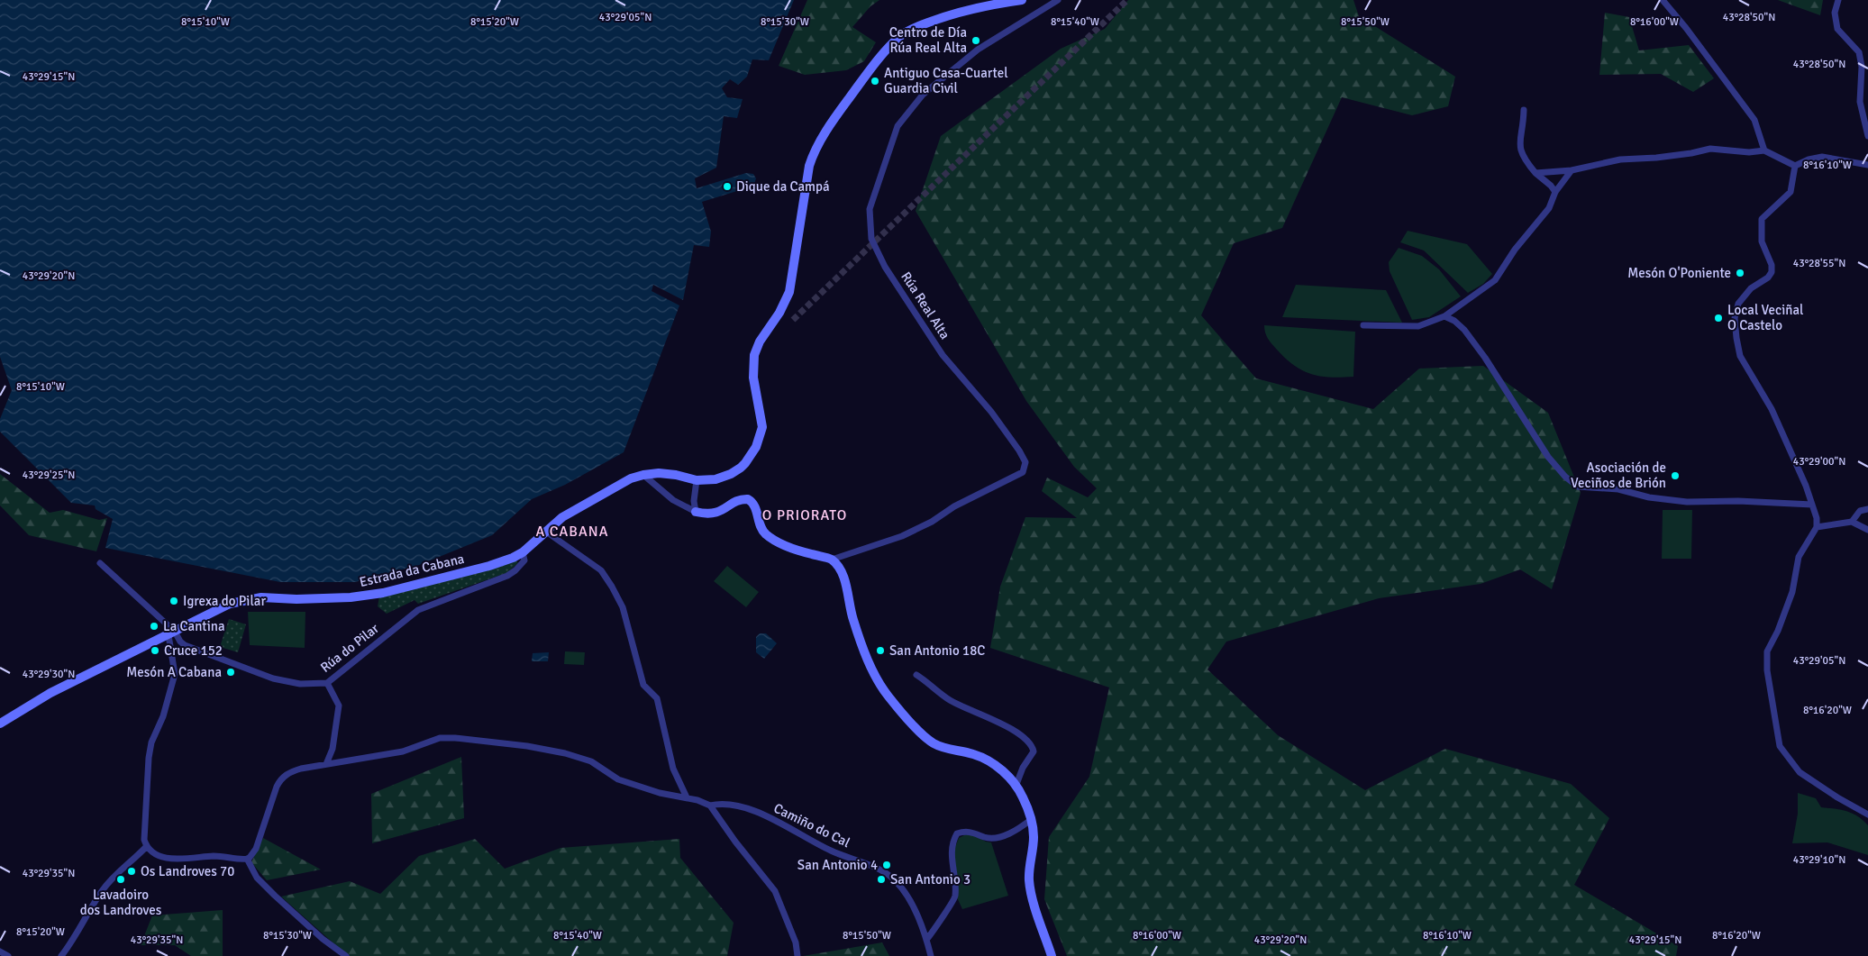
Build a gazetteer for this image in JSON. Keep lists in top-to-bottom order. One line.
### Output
{"streets":{"street":["Rúa Real Alta","Estrada da Cabana","Rúa do Pilar","Camiño do Cal"]},"crossings":[["Estrada da Cabana","Rúa do Pilar"]],"districts":["O PRIORATO","A CABANA"],"places":["Centro de Día Rúa Real Alta","Antiguo Casa-Cuartel Guardia Civil","Dique da Campá","Mesón O'Poniente","Local Veciñal O Castelo","Asociación de Veciños de Brión","Igrexa do Pilar","La Cantina","Cruce 152","San Antonio 18C","Mesón A Cabana","San Antonio 4","Os Landroves 70","Lavadoiro dos Landroves","San Antonio 3"],"coordinates":["43°29'05\"N","43°28'50\"N","8°15'10\"W","8°15'20\"W","8°15'30\"W","8°15'40\"W","8°15'50\"W","8°16'00\"W","43°29'15\"N","8°16'10\"W","43°28'55\"N","43°29'20\"N","43°29'00\"N","43°29'25\"N","43°29'30\"N","8°16'20\"W","43°29'10\"N","43°29'35\"N"]}
